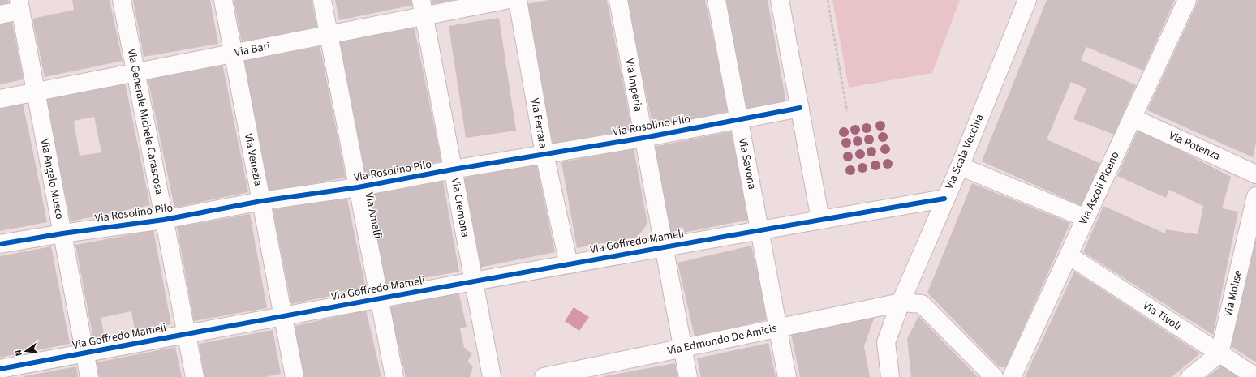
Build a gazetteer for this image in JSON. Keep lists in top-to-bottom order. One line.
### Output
{"streets":{"street":["Via Bari","Via Imperia","Via Generale Michele Carascosa","Via Ferrara","Via Rosolino Pilo","Via Potenza","Via Scala Vecchia","Via Venezia","Via Savona","Via Angelo Musco","Via Ascoli Piceno","Via Cremona","Via Amalfi","Via Goffredo Mameli","Via Molise","Via Tivoli","Via Edmondo De Amicis"]},"crossings":[["Via Bari","Via Generale Michele Carascosa"],["Via Bari","Via Venezia"],["Via Bari","Via Angelo Musco"],["Via Bari","Via Cremona"],["Via Bari","Via Amalfi"],["Via Imperia","Via Rosolino Pilo"],["Via Imperia","Via Goffredo Mameli"],["Via Imperia","Via Edmondo De Amicis"],["Via Generale Michele Carascosa","Via Rosolino Pilo"],["Via Generale Michele Carascosa","Via Goffredo Mameli"],["Via Ferrara","Via Rosolino Pilo"],["Via Ferrara","Via Goffredo Mameli"],["Via Rosolino Pilo","Via Venezia"],["Via Rosolino Pilo","Via Savona"],["Via Rosolino Pilo","Via Angelo Musco"],["Via Rosolino Pilo","Via Cremona"],["Via Rosolino Pilo","Via Amalfi"],["Via Potenza","Via Ascoli Piceno"],["Via Scala Vecchia","Via Goffredo Mameli"],["Via Scala Vecchia","Via Edmondo De Amicis"],["Via Venezia","Via Goffredo Mameli"],["Via Savona","Via Goffredo Mameli"],["Via Savona","Via Edmondo De Amicis"],["Via Angelo Musco","Via Goffredo Mameli"],["Via Ascoli Piceno","Via Tivoli"],["Via Cremona","Via Goffredo Mameli"],["Via Amalfi","Via Goffredo Mameli"],["Via Molise","Via Tivoli"]],"north":"left"}
